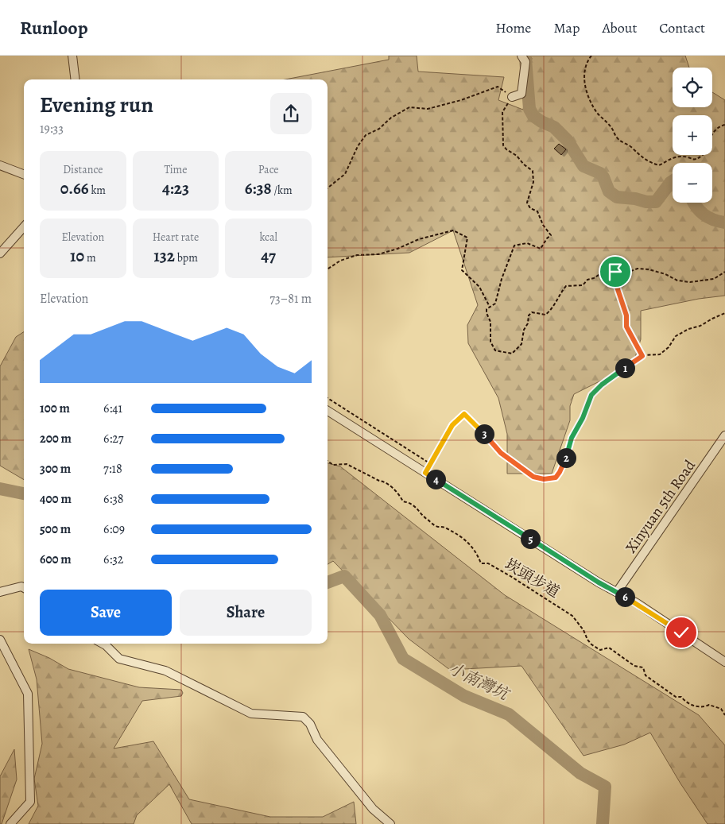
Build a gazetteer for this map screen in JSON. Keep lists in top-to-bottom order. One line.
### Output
{"streets":{"street":["Xinyuan 5th Road"],"path":["崁頭步道"]},"water":["小南灣坑"],"page":{"header":"Runloop","nav":["Home","Map","About","Contact"],"map_buttons":["+","−"],"heading":["Evening run","19:33"],"stats":[["Distance","0.66 km"],["Time","4:23"],["Pace","6:38 /km"],["Elevation","10 m"],["Heart rate","132 bpm"],["kcal","47"]],"chart":["Elevation","73–81 m"],"pins":["1","3","2","4","5","6"],"list":[{"name":"100 m","note":"6:41"},{"name":"200 m","note":"6:27"},{"name":"300 m","note":"7:18"},{"name":"400 m","note":"6:38"},{"name":"500 m","note":"6:09"},{"name":"600 m","note":"6:32"}],"buttons":["Save","Share"]}}
